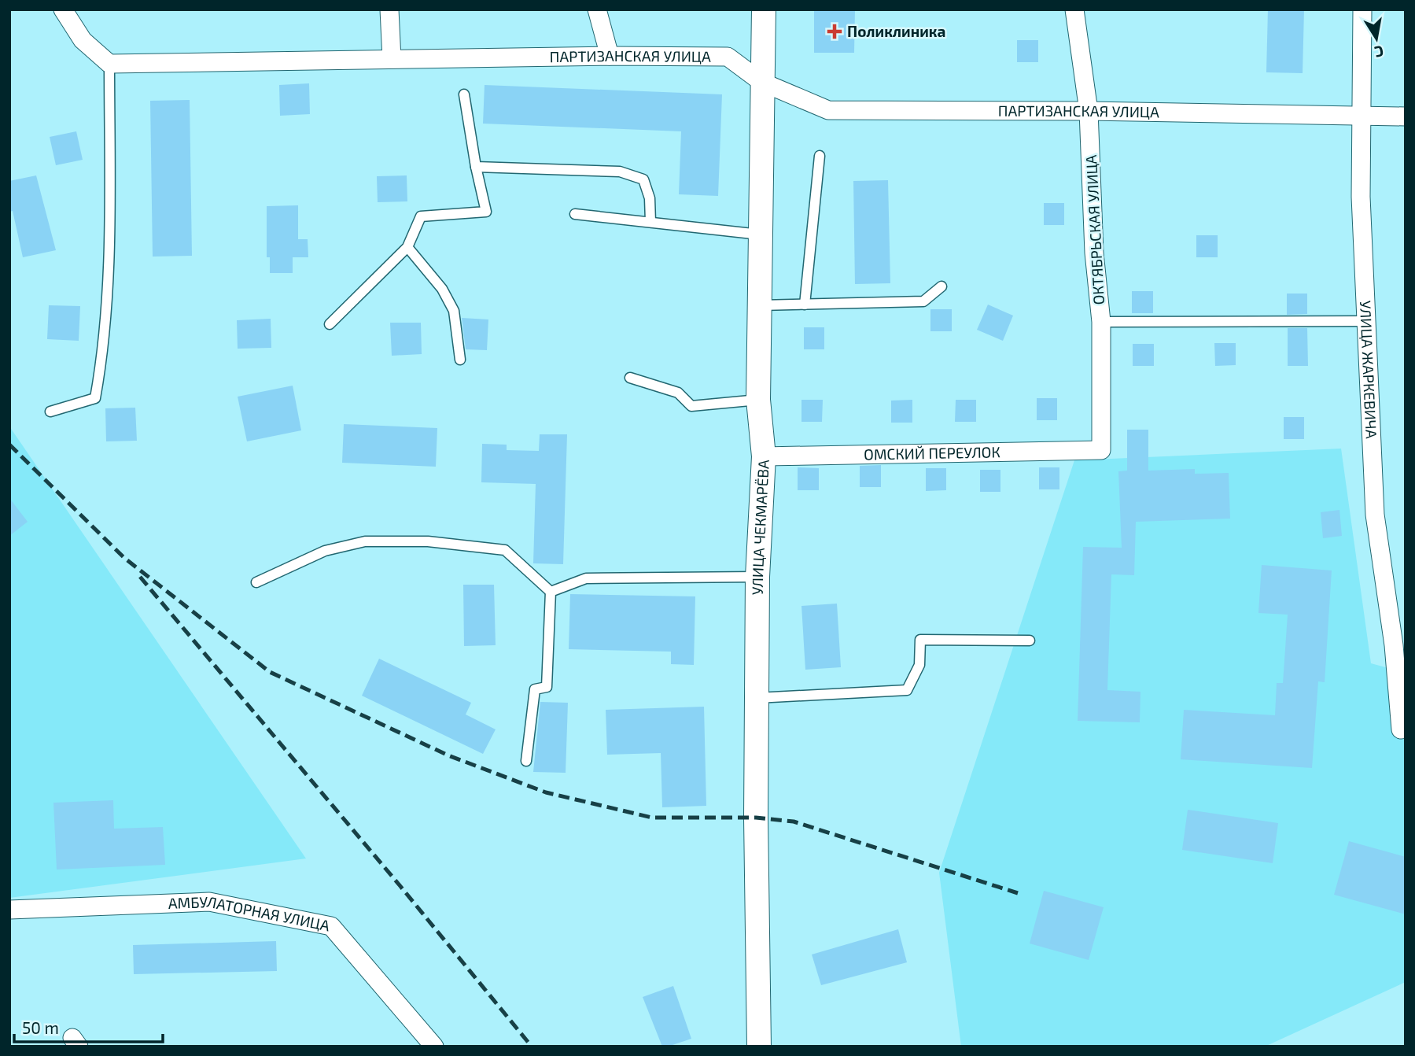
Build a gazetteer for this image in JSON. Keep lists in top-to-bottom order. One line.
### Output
{"streets":{"street":["ПАРТИЗАНСКАЯ УЛИЦА","ОКТЯБРЬСКАЯ УЛИЦА","УЛИЦА ЖАРКЕВИЧА","ОМСКИЙ ПЕРЕУЛОК","УЛИЦА ЧЕКМАРЁВА","АМБУЛАТОРНАЯ УЛИЦА"]},"crossings":[["ПАРТИЗАНСКАЯ УЛИЦА","ОКТЯБРЬСКАЯ УЛИЦА"],["ПАРТИЗАНСКАЯ УЛИЦА","УЛИЦА ЖАРКЕВИЧА"],["ПАРТИЗАНСКАЯ УЛИЦА","УЛИЦА ЧЕКМАРЁВА"],["ОКТЯБРЬСКАЯ УЛИЦА","ОМСКИЙ ПЕРЕУЛОК"],["ОМСКИЙ ПЕРЕУЛОК","УЛИЦА ЧЕКМАРЁВА"]],"places":{"health":["Поликлиника"]},"scale_bar":"50 m","north":"bottom"}
